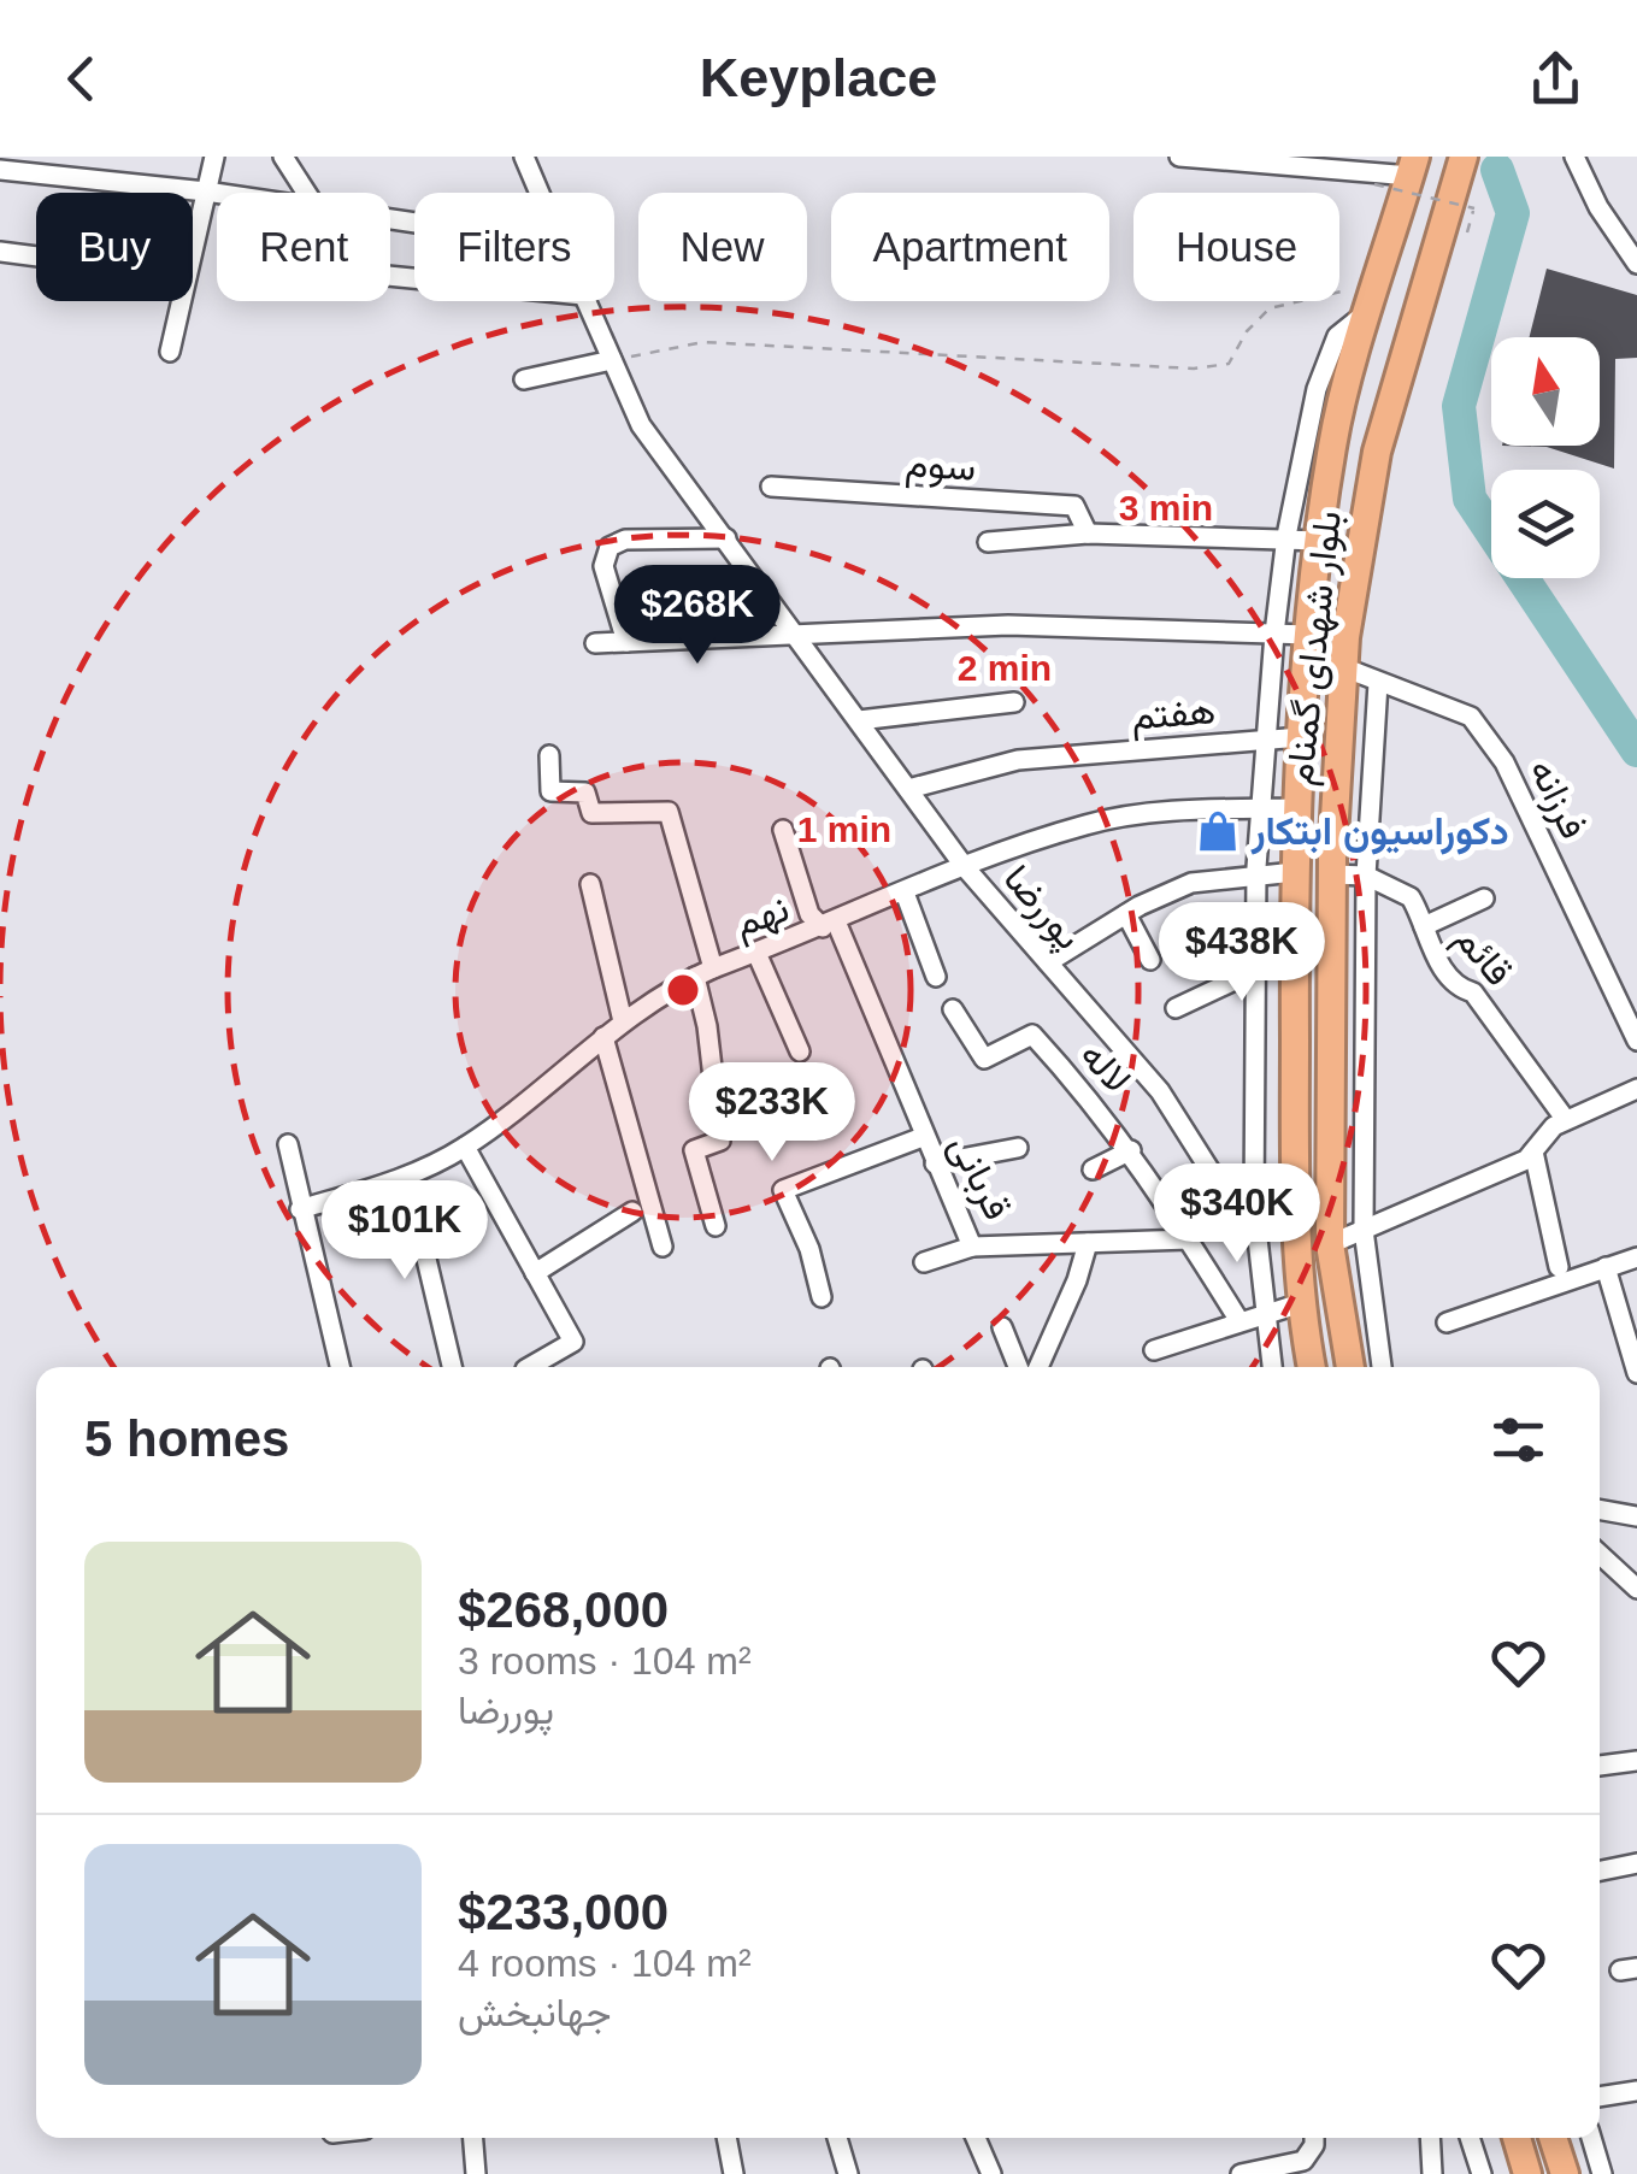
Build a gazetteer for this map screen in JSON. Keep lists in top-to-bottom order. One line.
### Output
{"streets":{"highway":["بلوار شهدای گمنام"],"street":["سوم","هفتم","فرزانه","پوررضا","نهم","قائم","لاله","قربانی"]},"crossings":[["سوم","بلوار شهدای گمنام"],["بلوار شهدای گمنام","هفتم"],["بلوار شهدای گمنام","فرزانه"],["بلوار شهدای گمنام","نهم"],["بلوار شهدای گمنام","قائم"],["هفتم","پوررضا"],["پوررضا","نهم"],["نهم","قربانی"],["لاله","قربانی"]],"places":{"shop":["دکوراسیون ابتکار"]},"north":"top","page":{"header":"Keyplace","chip":["Buy","Rent","Filters","New","Apartment","House"],"price":["$268K","$438K","$233K","$340K","$101K"],"heading":"5 homes","list":[{"name":"$268,000","note":"3 rooms · 104 m² · پوررضا"},{"name":"$233,000","note":"4 rooms · 104 m² · جهانبخش"}]},"rings":["3 min","2 min","1 min"]}
